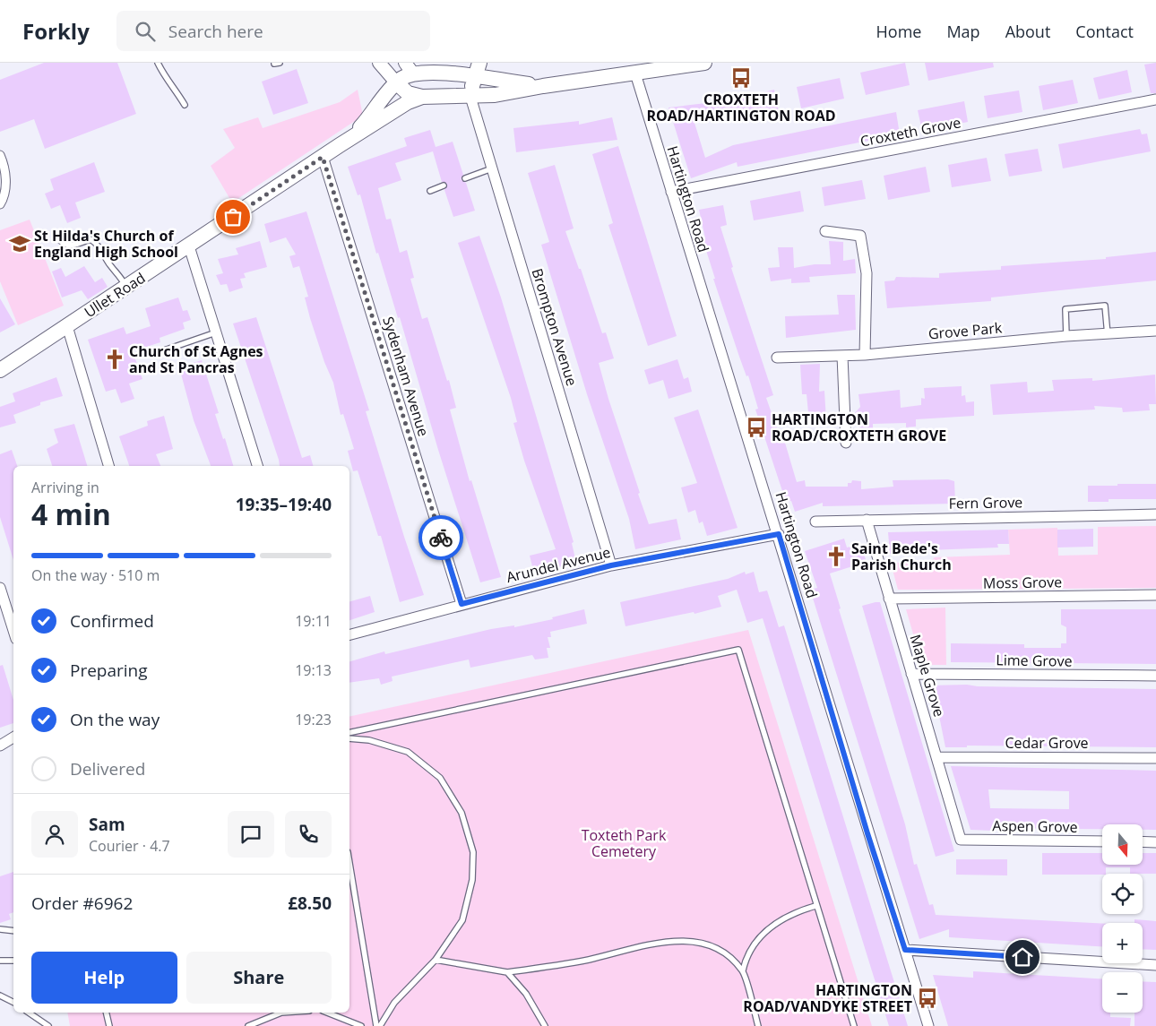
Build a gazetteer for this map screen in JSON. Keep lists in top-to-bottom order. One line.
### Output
{"streets":{"main road":["Ullet Road"],"street":["Croxteth Grove","Hartington Road","Brompton Avenue","Grove Park","Sydenham Avenue","Fern Grove","Arundel Avenue","Moss Grove","Lime Grove","Maple Grove","Cedar Grove","Aspen Grove"]},"crossings":[["Croxteth Grove","Hartington Road"],["Hartington Road","Arundel Avenue"],["Ullet Road","Sydenham Avenue"],["Brompton Avenue","Arundel Avenue"],["Sydenham Avenue","Arundel Avenue"],["Fern Grove","Maple Grove"],["Moss Grove","Maple Grove"],["Lime Grove","Maple Grove"],["Maple Grove","Cedar Grove"],["Maple Grove","Aspen Grove"]],"parks":["Toxteth Park Cemetery"],"places":{"bus stop":["CROXTETH ROAD/HARTINGTON ROAD","HARTINGTON ROAD/CROXTETH GROVE","HARTINGTON ROAD/VANDYKE STREET"],"school or university":["St Hilda's Church of England High School"],"church":["Church of St Agnes and St Pancras","Saint Bede's Parish Church"]},"north":"bottom","page":{"header":"Forkly","search":"Search here","nav":["Home","Map","About","Contact"],"heading":["4 min","Arriving in","19:35–19:40"],"panel":["Sam","Courier · 4.7","Order #6962","£8.50"],"bar":"On the way · 510 m","list":[["Confirmed","19:11"],["Preparing","19:13"],["On the way","19:23"],"Delivered"],"map_buttons":["+","−"],"buttons":["Help","Share"]}}
